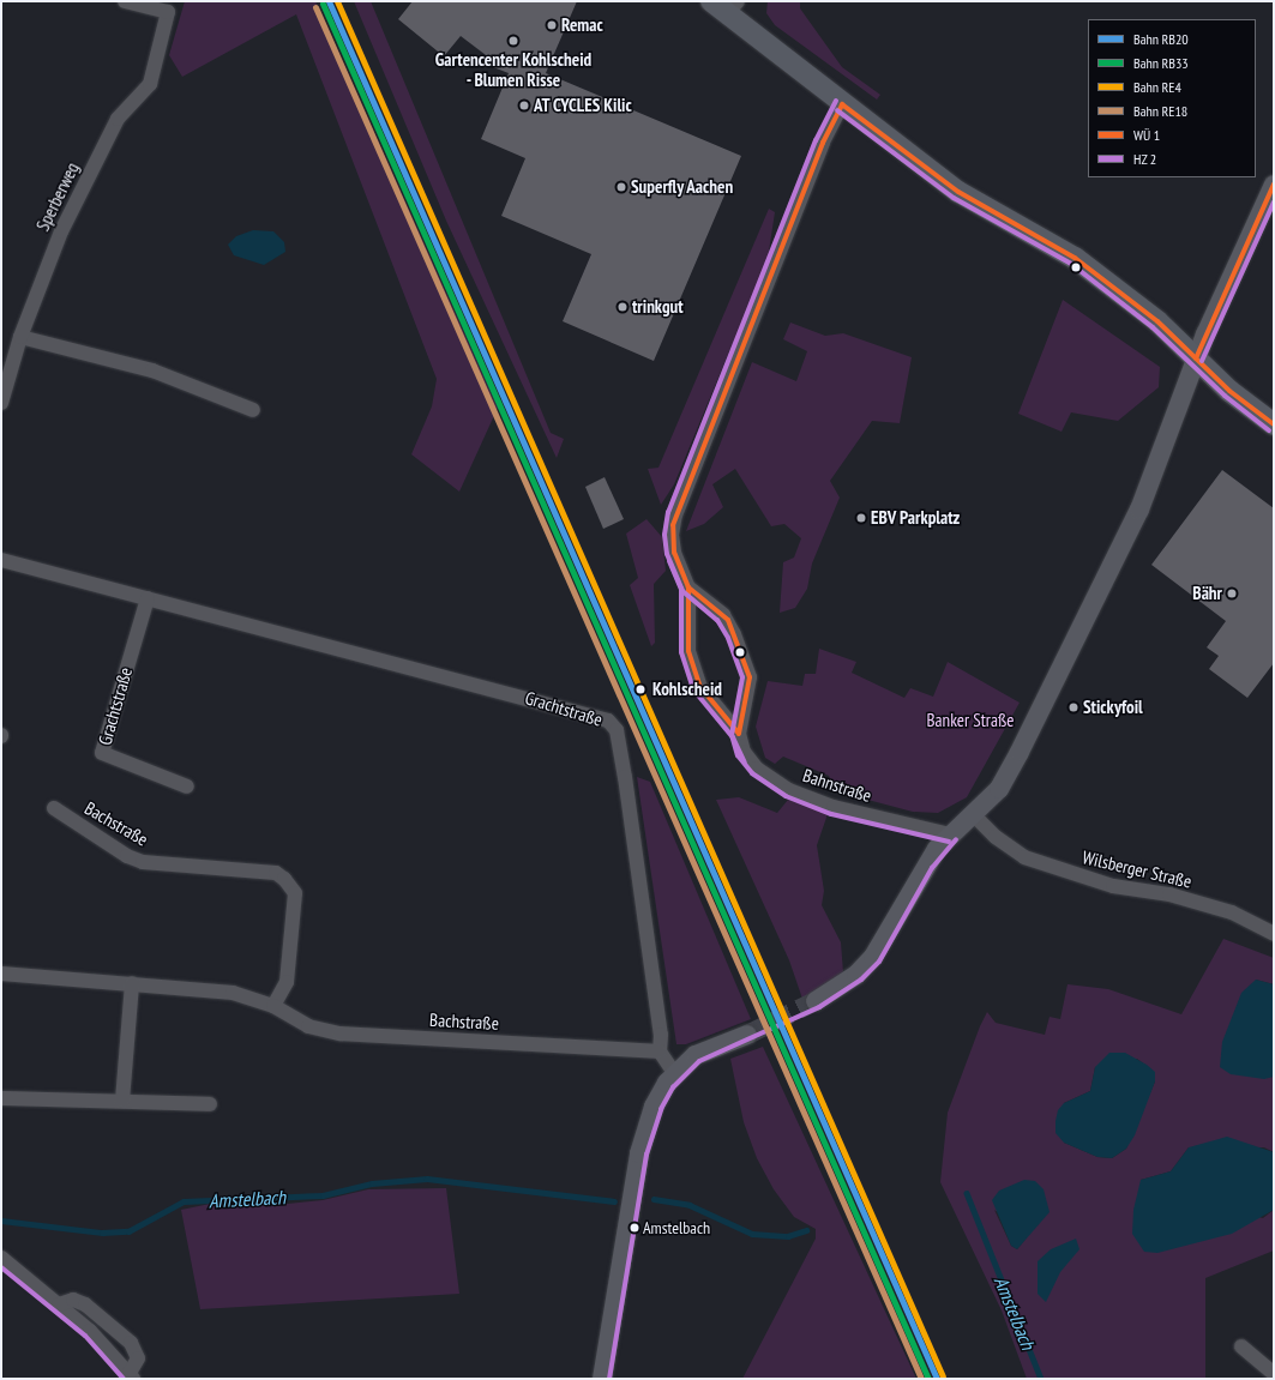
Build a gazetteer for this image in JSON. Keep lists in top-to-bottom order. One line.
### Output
{"streets":{"street":["Sperberweg","Grachtstraße","Bahnstraße","Bachstraße","Wilsberger Straße"]},"crossings":[["Grachtstraße","Bachstraße"]],"water":["Amstelbach"],"parks":["Banker Straße"],"places":["Remac","Gartencenter Kohlscheid - Blumen Risse","AT CYCLES Kilic","Superfly Aachen","trinkgut","EBV Parkplatz","Bähr","Kohlscheid","Stickyfoil","Amstelbach"],"lines":["rail line RB20","rail line RE4","rail line RB33","rail line RE18"],"legend":["Bahn RB20","Bahn RB33","Bahn RE4","Bahn RE18","WÜ 1","HZ 2"]}
